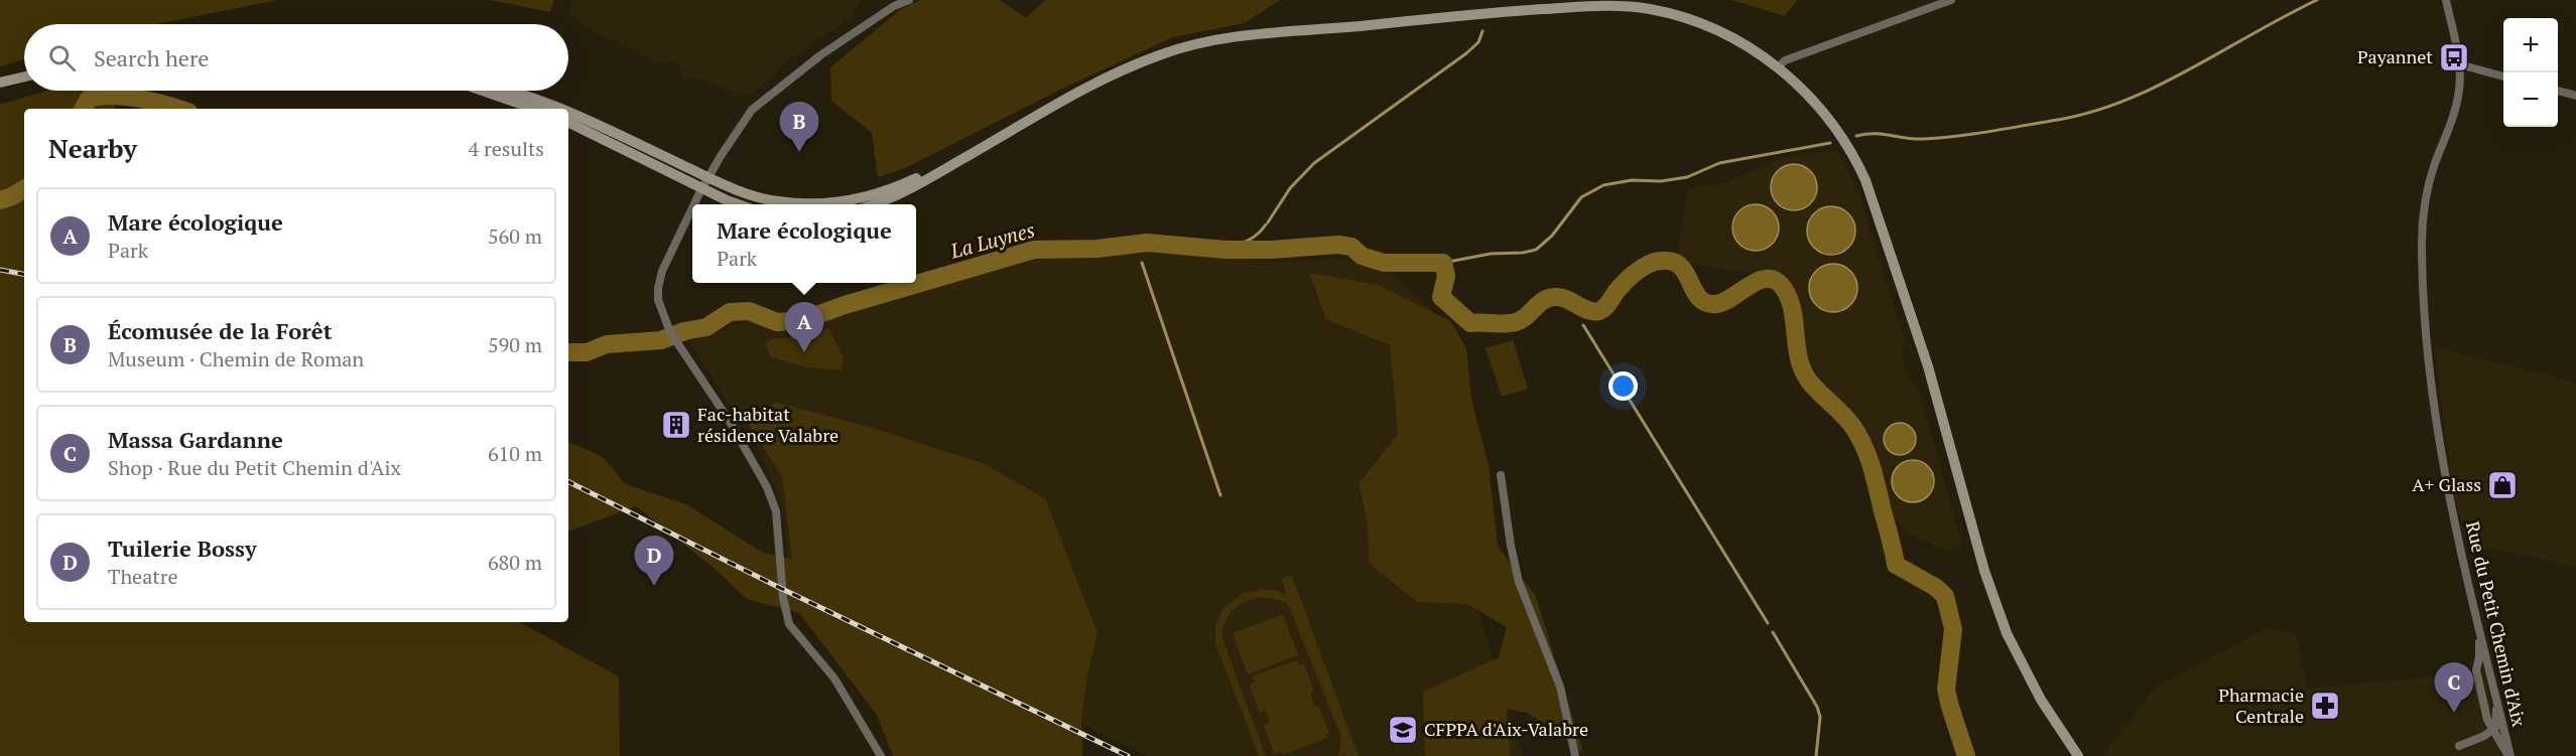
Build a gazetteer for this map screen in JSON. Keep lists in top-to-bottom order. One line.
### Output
{"streets":{"street":["Rue du Petit Chemin d'Aix"]},"water":["La Luynes"],"places":{"bus stop":["Payannet"],"building":["Fac-habitat résidence Valabre"],"shop":["A+ Glass"],"pharmacy":["Pharmacie Centrale"],"school or university":["CFPPA d'Aix-Valabre"]},"page":{"map_buttons":["+","−"],"search":"Search here","pins":["B","A","D","C"],"heading":["Nearby","4 results"],"list":[{"mark":"A","name":"Mare écologique","note":"Park","value":"560 m"},{"mark":"B","name":"Écomusée de la Forêt","note":"Museum · Chemin de Roman","value":"590 m"},{"mark":"C","name":"Massa Gardanne","note":"Shop · Rue du Petit Chemin d'Aix","value":"610 m"},{"mark":"D","name":"Tuilerie Bossy","note":"Theatre","value":"680 m"}],"popup":["Mare écologique","Park"]}}
